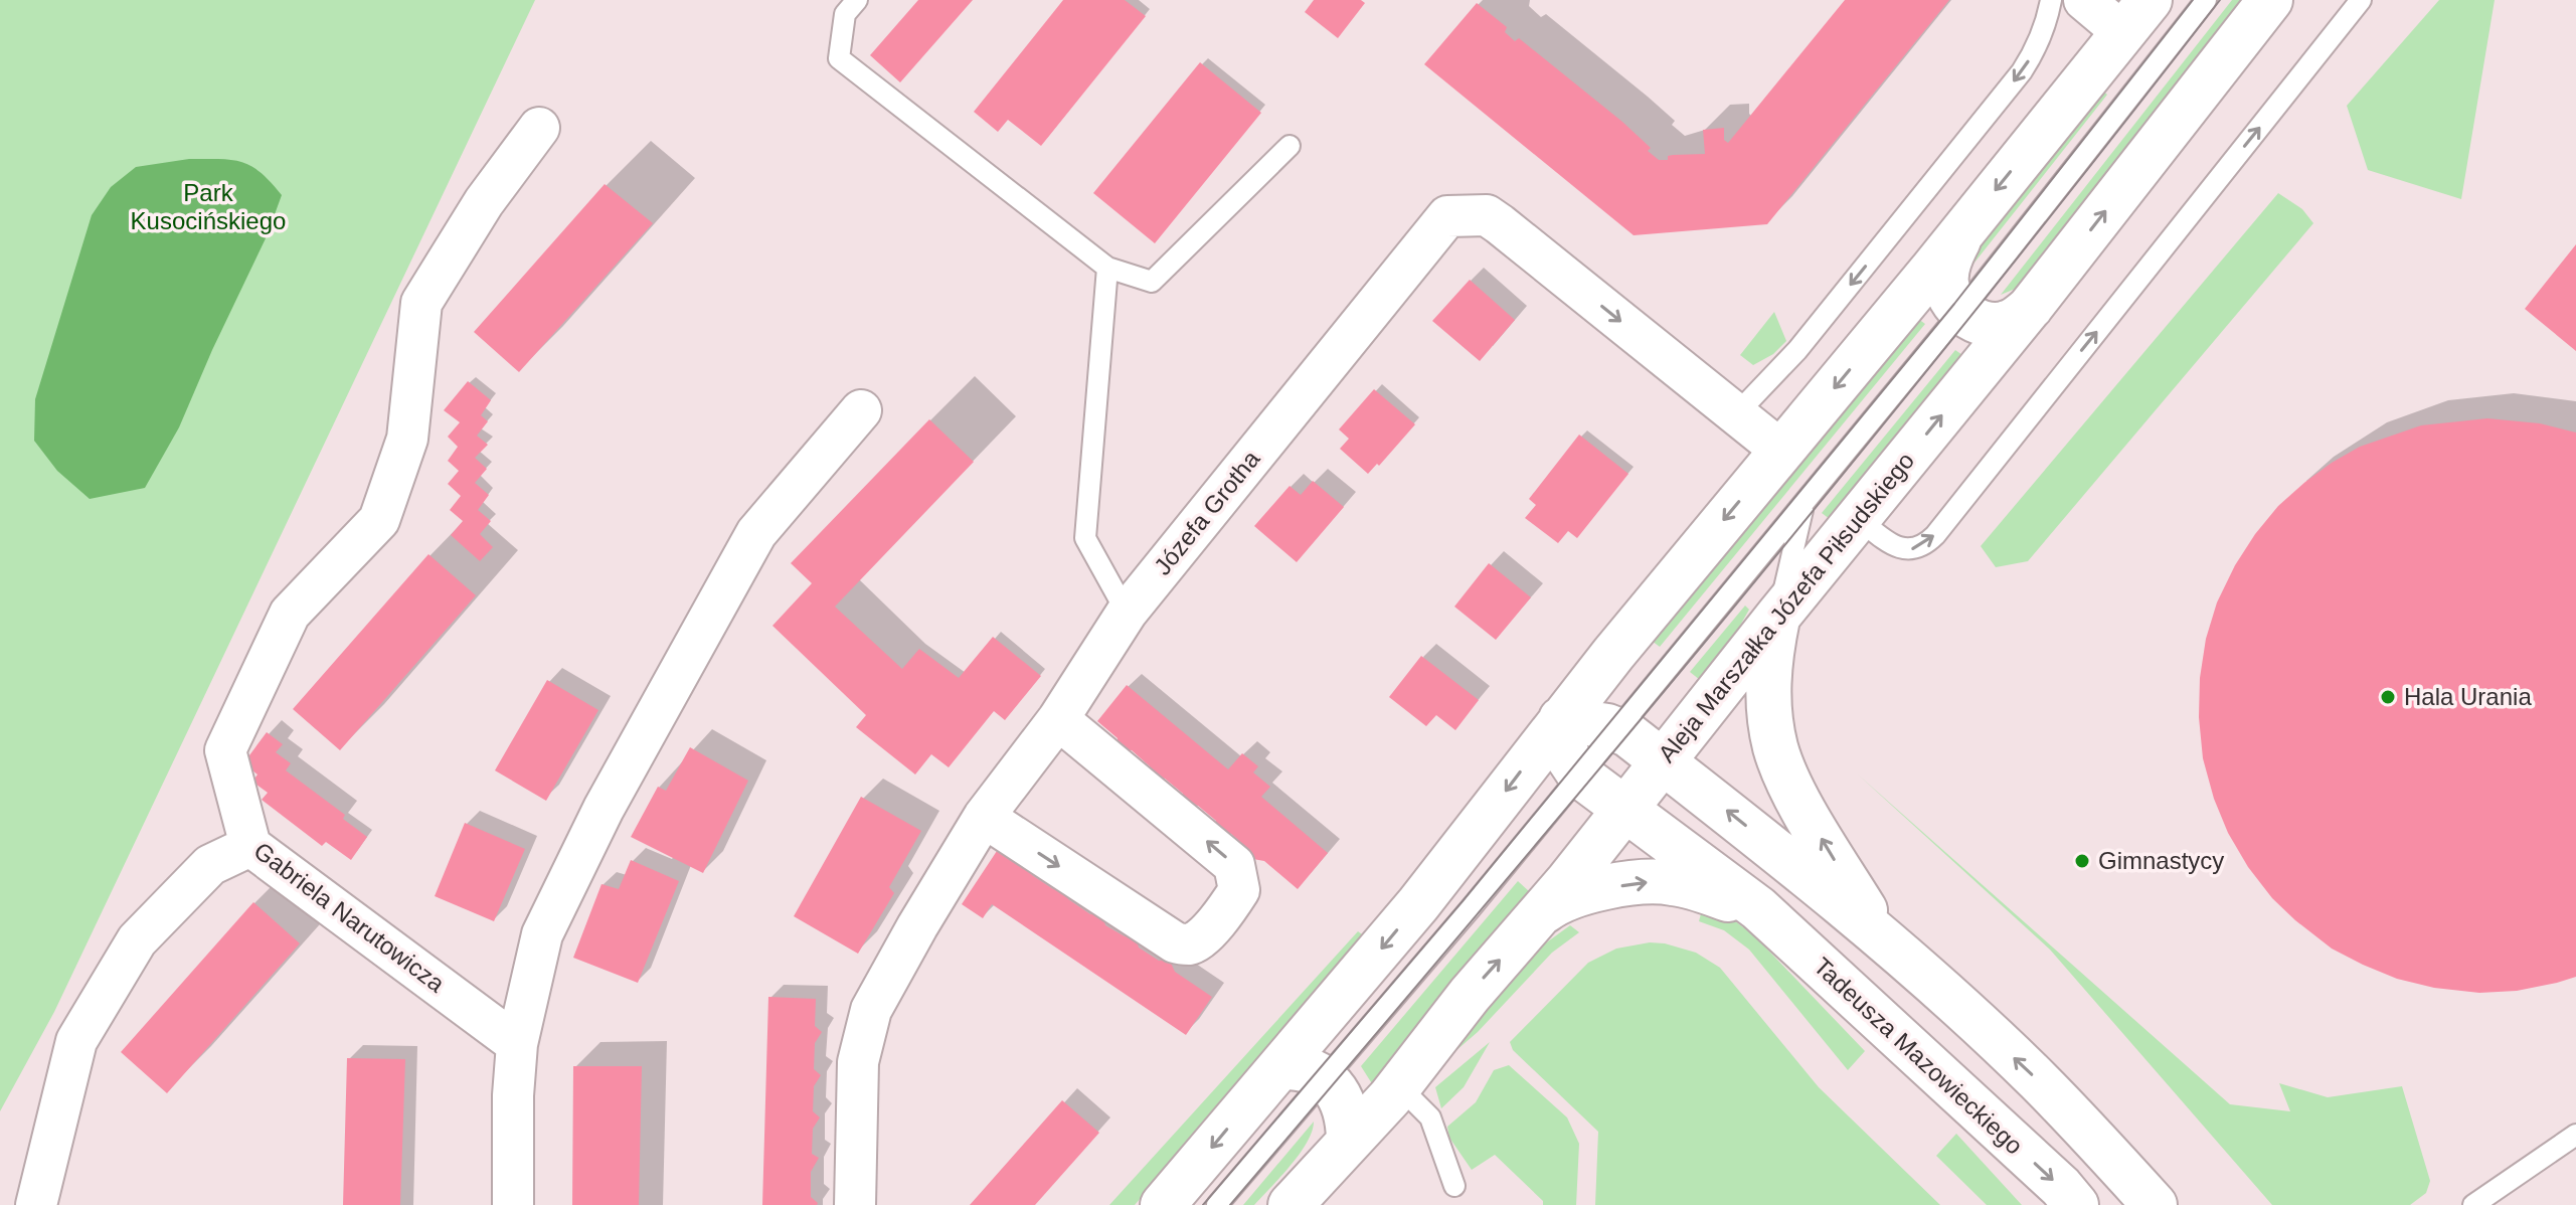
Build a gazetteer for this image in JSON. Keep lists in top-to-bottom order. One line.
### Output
{"streets":{"street":["Józefa Grotha","Aleja Marszałka Józefa Piłsudskiego","Gabriela Narutowicza","Tadeusza Mazowieckiego"]},"crossings":[["Aleja Marszałka Józefa Piłsudskiego","Tadeusza Mazowieckiego"]],"parks":["Park Kusocińskiego"],"places":["Hala Urania","Gimnastycy"]}
